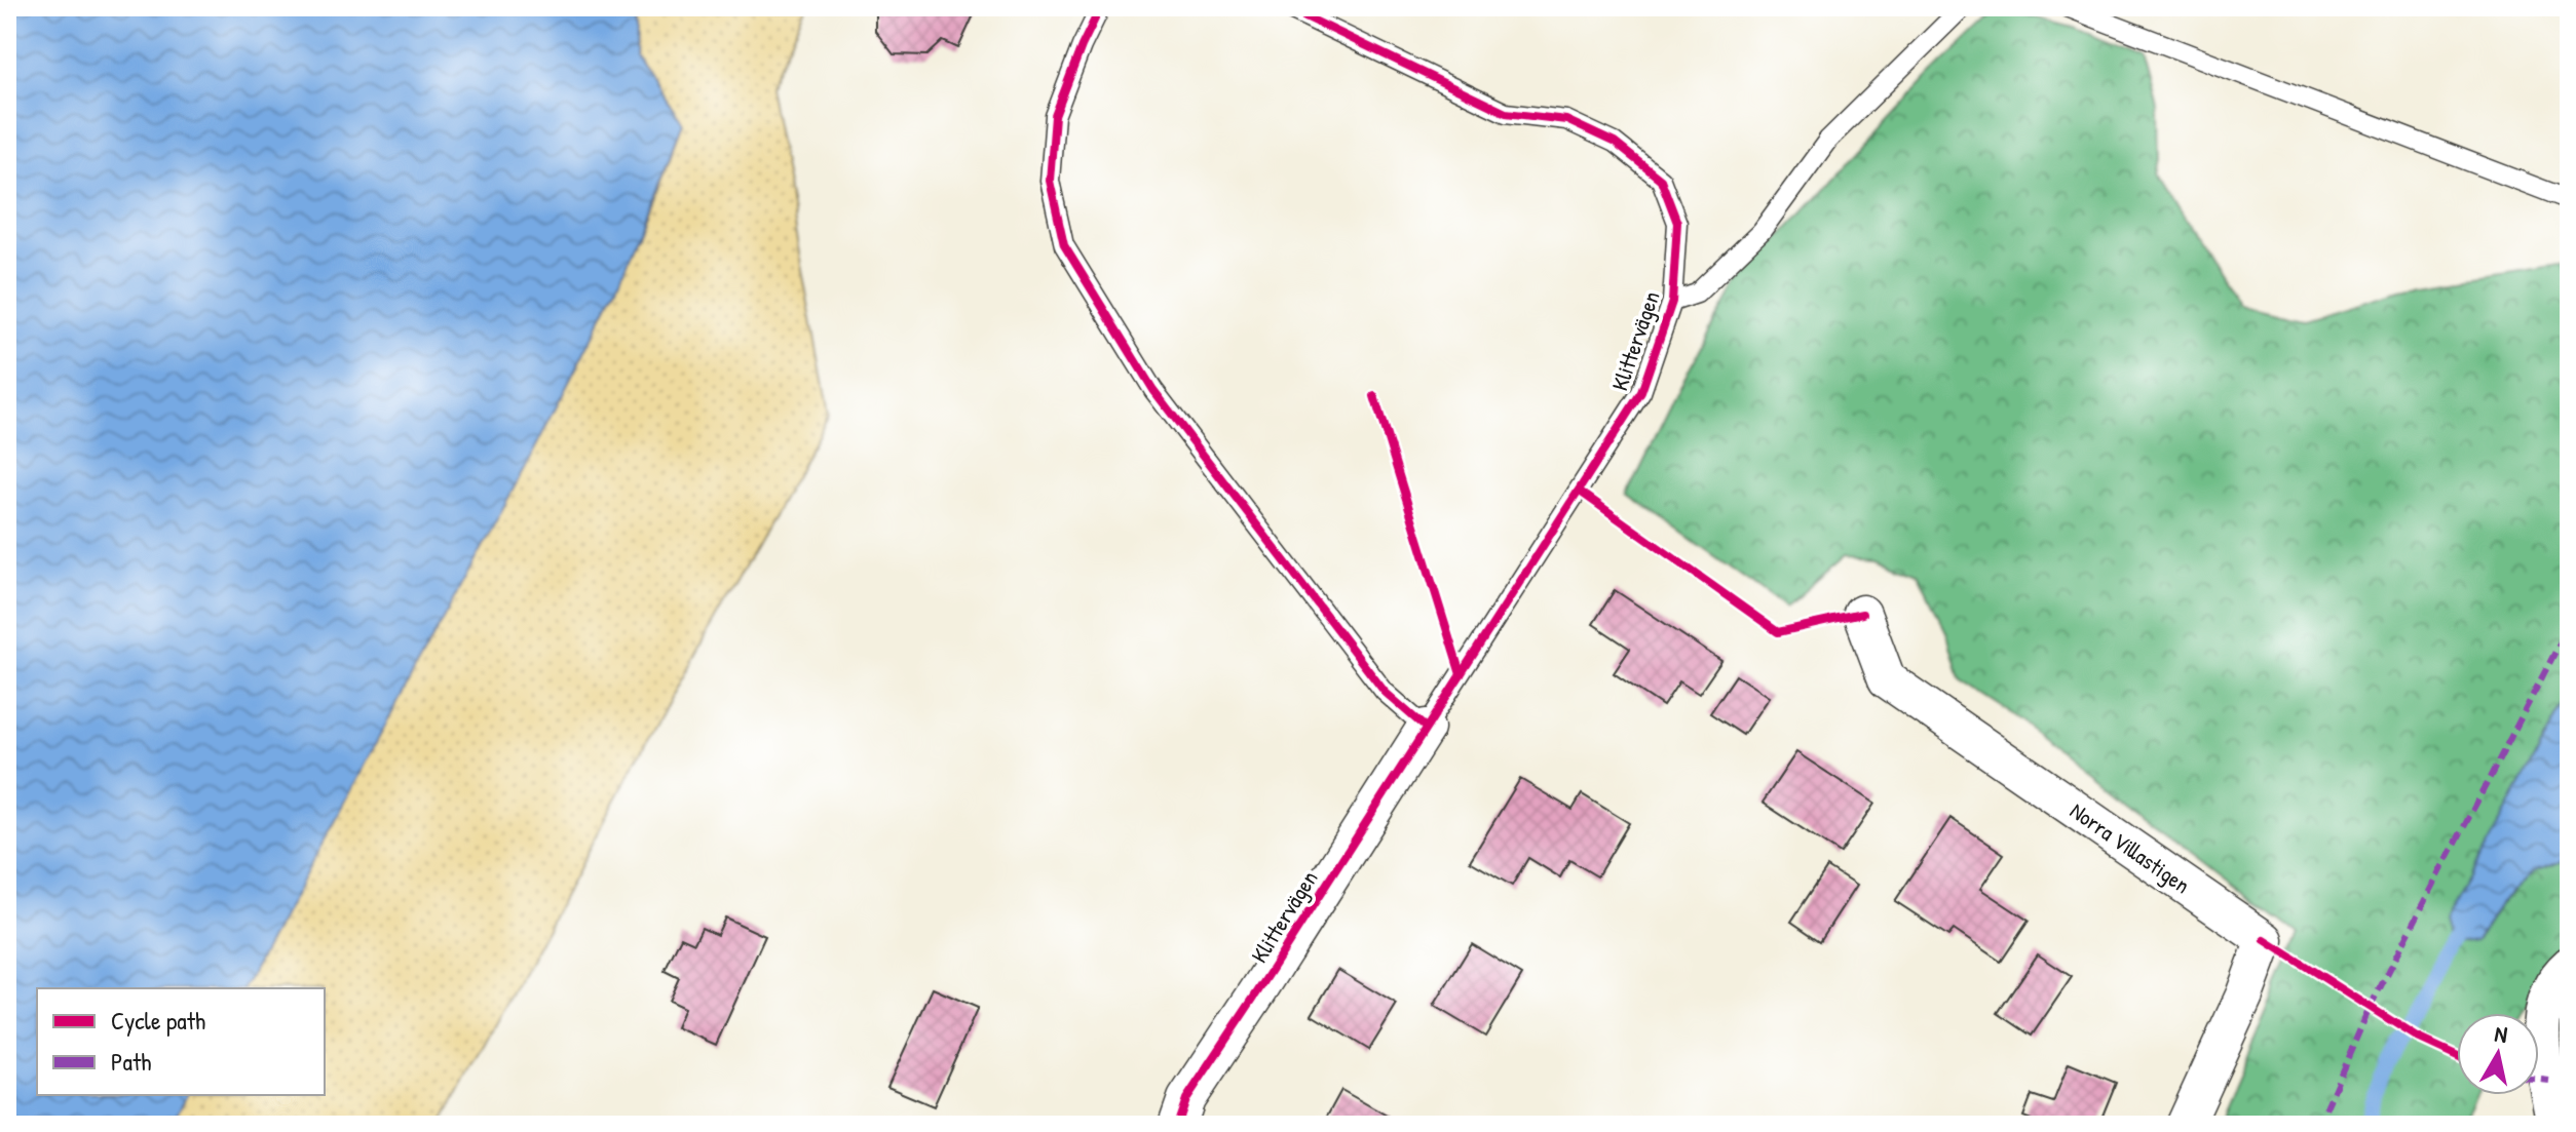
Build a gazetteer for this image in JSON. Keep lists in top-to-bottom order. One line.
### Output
{"streets":{"street":["Klittervägen","Norra Villastigen"]},"legend":["Cycle path","Path"],"north":"top"}
